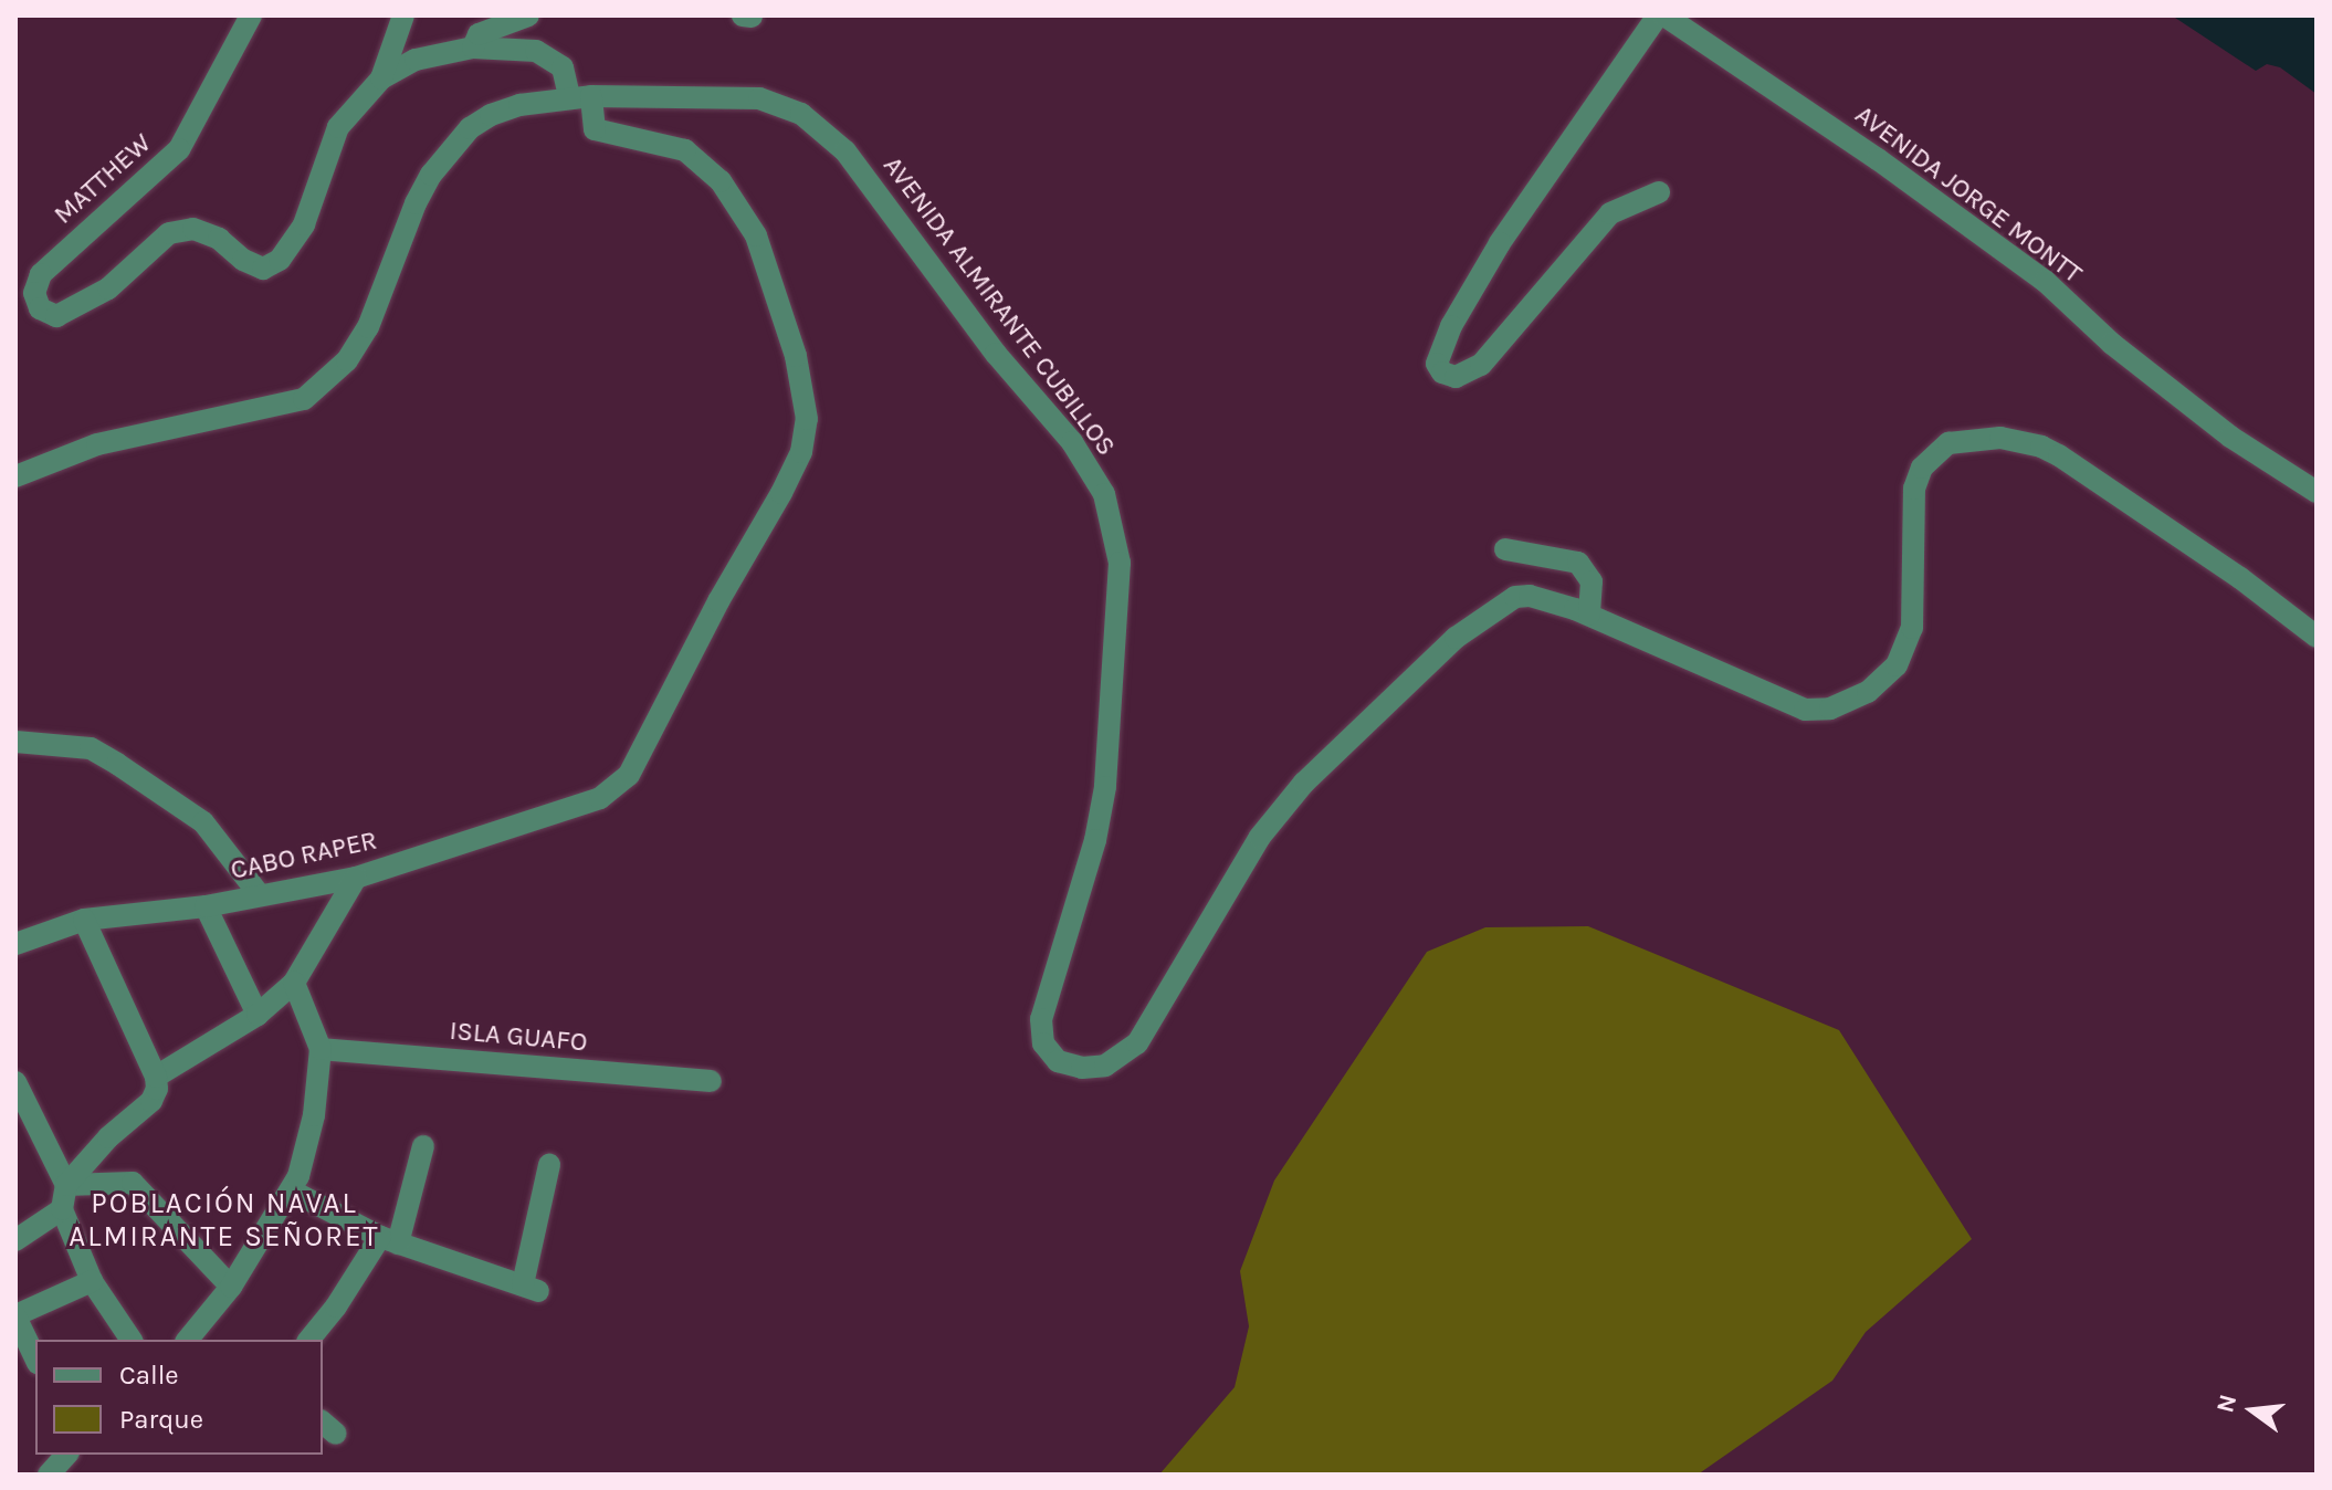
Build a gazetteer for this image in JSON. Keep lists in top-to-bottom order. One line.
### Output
{"streets":{"street":["MATTHEW","AVENIDA JORGE MONTT","AVENIDA ALMIRANTE CUBILLOS","CABO RAPER","ISLA GUAFO"]},"crossings":[["MATTHEW","AVENIDA ALMIRANTE CUBILLOS"],["MATTHEW","CABO RAPER"]],"districts":["POBLACIÓN NAVAL ALMIRANTE SEÑORET"],"legend":["Calle","Parque"],"north":"left"}
